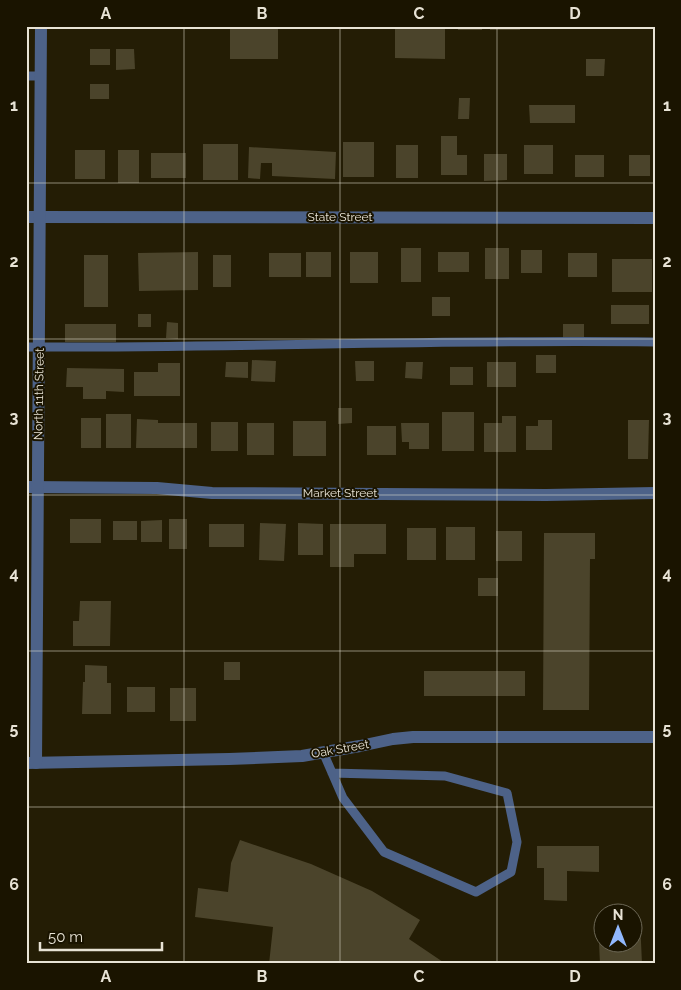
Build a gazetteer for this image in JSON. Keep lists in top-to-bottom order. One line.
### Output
{"streets":{"street":["State Street","North 11th Street","Market Street","Oak Street"]},"crossings":[["State Street","North 11th Street"],["North 11th Street","Market Street"],["North 11th Street","Oak Street"]],"scale_bar":"50 m","north":"top","grid":{"columns":["A","B","C","D"],"rows":["1","2","3","4","5","6"]}}
